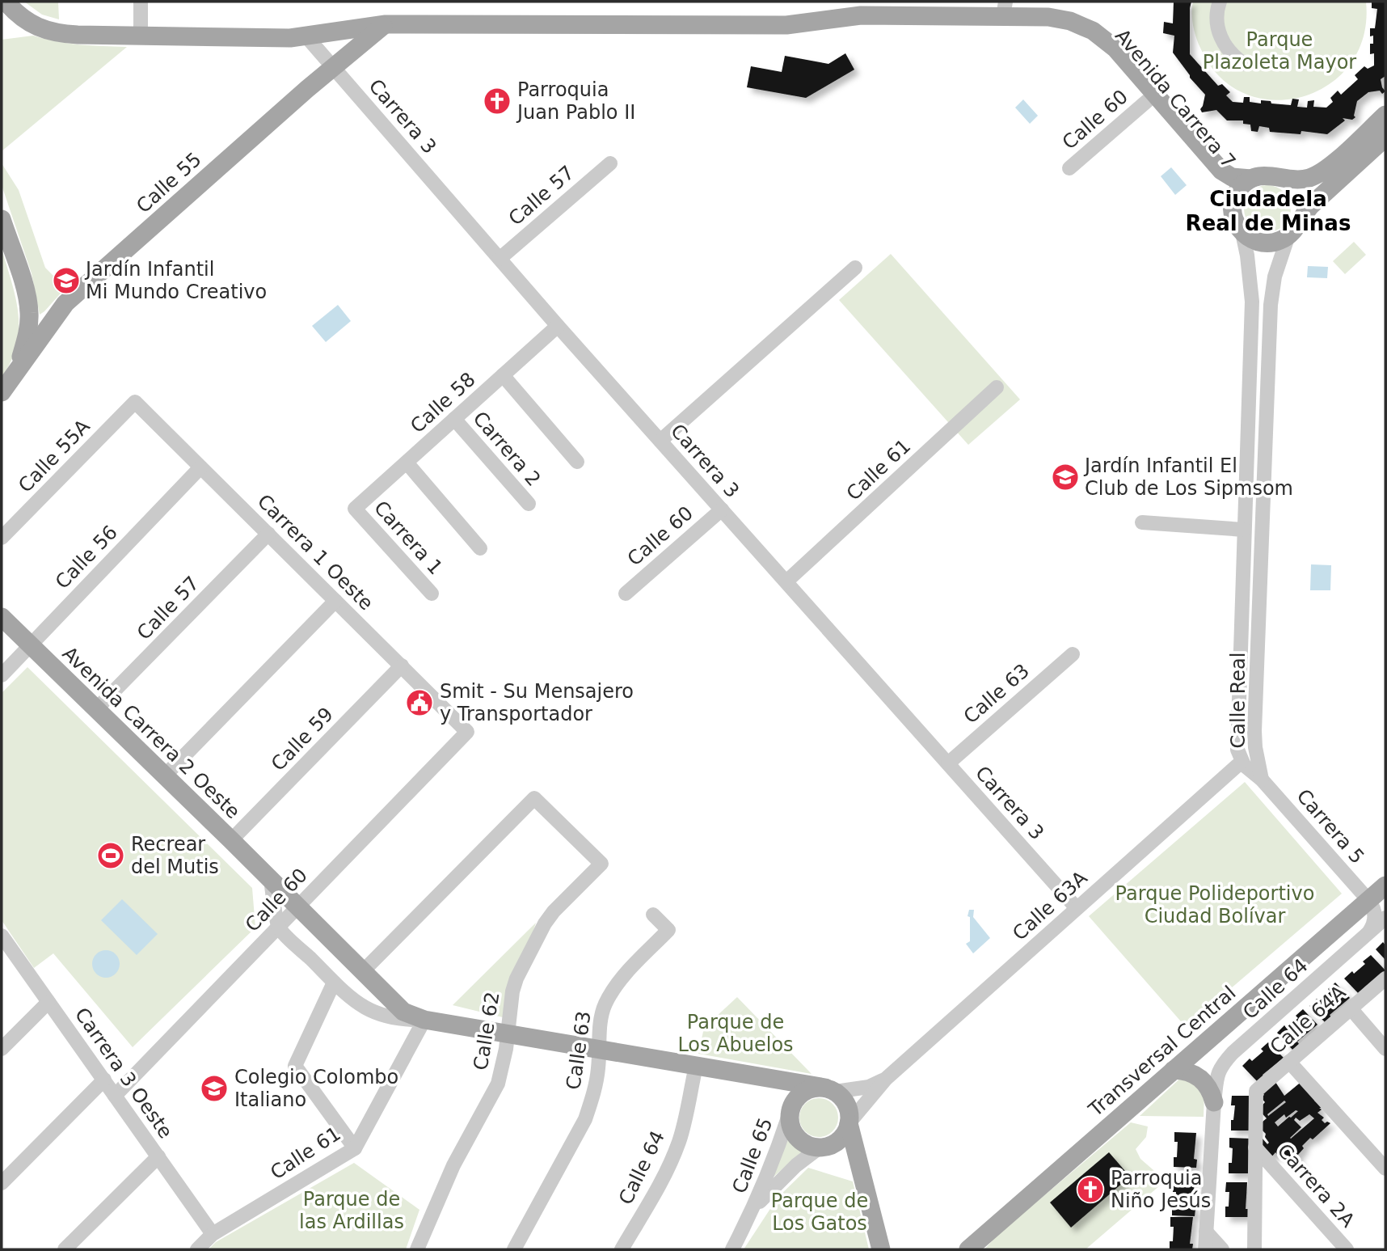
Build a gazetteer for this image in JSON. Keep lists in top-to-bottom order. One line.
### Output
{"streets":{"main road":["Avenida Carrera 7","Calle 55","Avenida Carrera 2 Oeste","Transversal Central"],"street":["Carrera 3","Calle 60","Calle 57","Calle 58","Carrera 2","Calle 55A","Calle 61","Carrera 1","Carrera 1 Oeste","Calle 56","Calle 63","Calle Real","Calle 59","Carrera 5","Calle 63A","Calle 64","Calle 64A","Calle 62","Carrera 3 Oeste","Calle 65","Carrera 2A"]},"crossings":[["Avenida Carrera 7","Calle 60"],["Avenida Carrera 7","Calle Real"],["Carrera 3","Calle 60"],["Carrera 3","Calle 55"],["Carrera 3","Calle 57"],["Carrera 3","Calle 58"],["Carrera 3","Calle 61"],["Carrera 3","Calle 63"],["Carrera 3","Calle 63A"],["Calle 60","Carrera 1 Oeste"],["Calle 60","Avenida Carrera 2 Oeste"],["Calle 60","Carrera 3 Oeste"],["Calle 57","Carrera 1 Oeste"],["Calle 57","Avenida Carrera 2 Oeste"],["Calle 58","Carrera 2"],["Calle 58","Carrera 1"],["Calle 55A","Carrera 1 Oeste"],["Calle 61","Avenida Carrera 2 Oeste"],["Calle 61","Carrera 3 Oeste"],["Carrera 1 Oeste","Calle 56"],["Carrera 1 Oeste","Calle 59"],["Calle 56","Avenida Carrera 2 Oeste"],["Calle 63","Avenida Carrera 2 Oeste"],["Calle Real","Carrera 5"],["Calle Real","Calle 63A"],["Avenida Carrera 2 Oeste","Calle 59"],["Avenida Carrera 2 Oeste","Calle 63A"],["Avenida Carrera 2 Oeste","Calle 64"],["Avenida Carrera 2 Oeste","Calle 62"],["Avenida Carrera 2 Oeste","Calle 65"],["Carrera 5","Transversal Central"],["Calle 63A","Calle 65"],["Calle 64A","Carrera 2A"]],"districts":["Ciudadela Real de Minas"],"parks":["Parque Plazoleta Mayor","Parque Polideportivo Ciudad Bolívar","Parque de Los Abuelos","Parque de las Ardillas","Parque de Los Gatos"],"places":{"church":["Parroquia Juan Pablo II","Parroquia Niño Jesús"],"school or university":["Jardín Infantil Mi Mundo Creativo","Jardín Infantil El Club de Los Sipmsom","Colegio Colombo Italiano"],"public building":["Smit - Su Mensajero y Transportador"],"sports":["Recrear del Mutis"]}}
